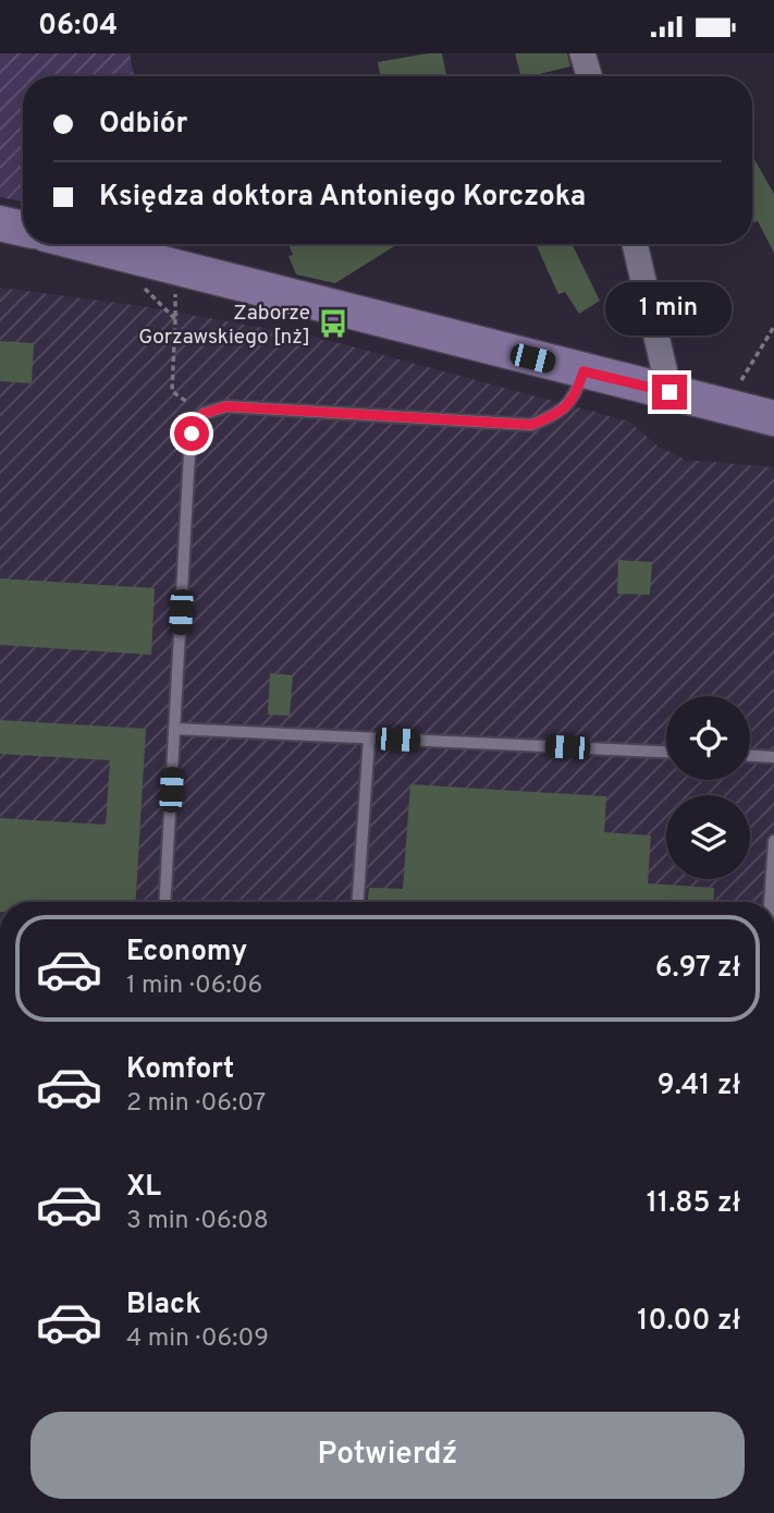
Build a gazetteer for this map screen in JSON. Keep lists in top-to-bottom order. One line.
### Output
{"places":{"bus stop":["Zaborze Gorzawskiego [nż]"]},"page":{"status":"06:04","banner":["Odbiór","Księdza doktora Antoniego Korczoka"],"bubble":"1 min","list":[{"name":"Economy","note":"1 min · 06:06","value":"6.97 zł"},{"name":"Komfort","note":"2 min · 06:07","value":"9.41 zł"},{"name":"XL","note":"3 min · 06:08","value":"11.85 zł"},{"name":"Black","note":"4 min · 06:09","value":"10.00 zł"}],"buttons":"Potwierdź"}}
